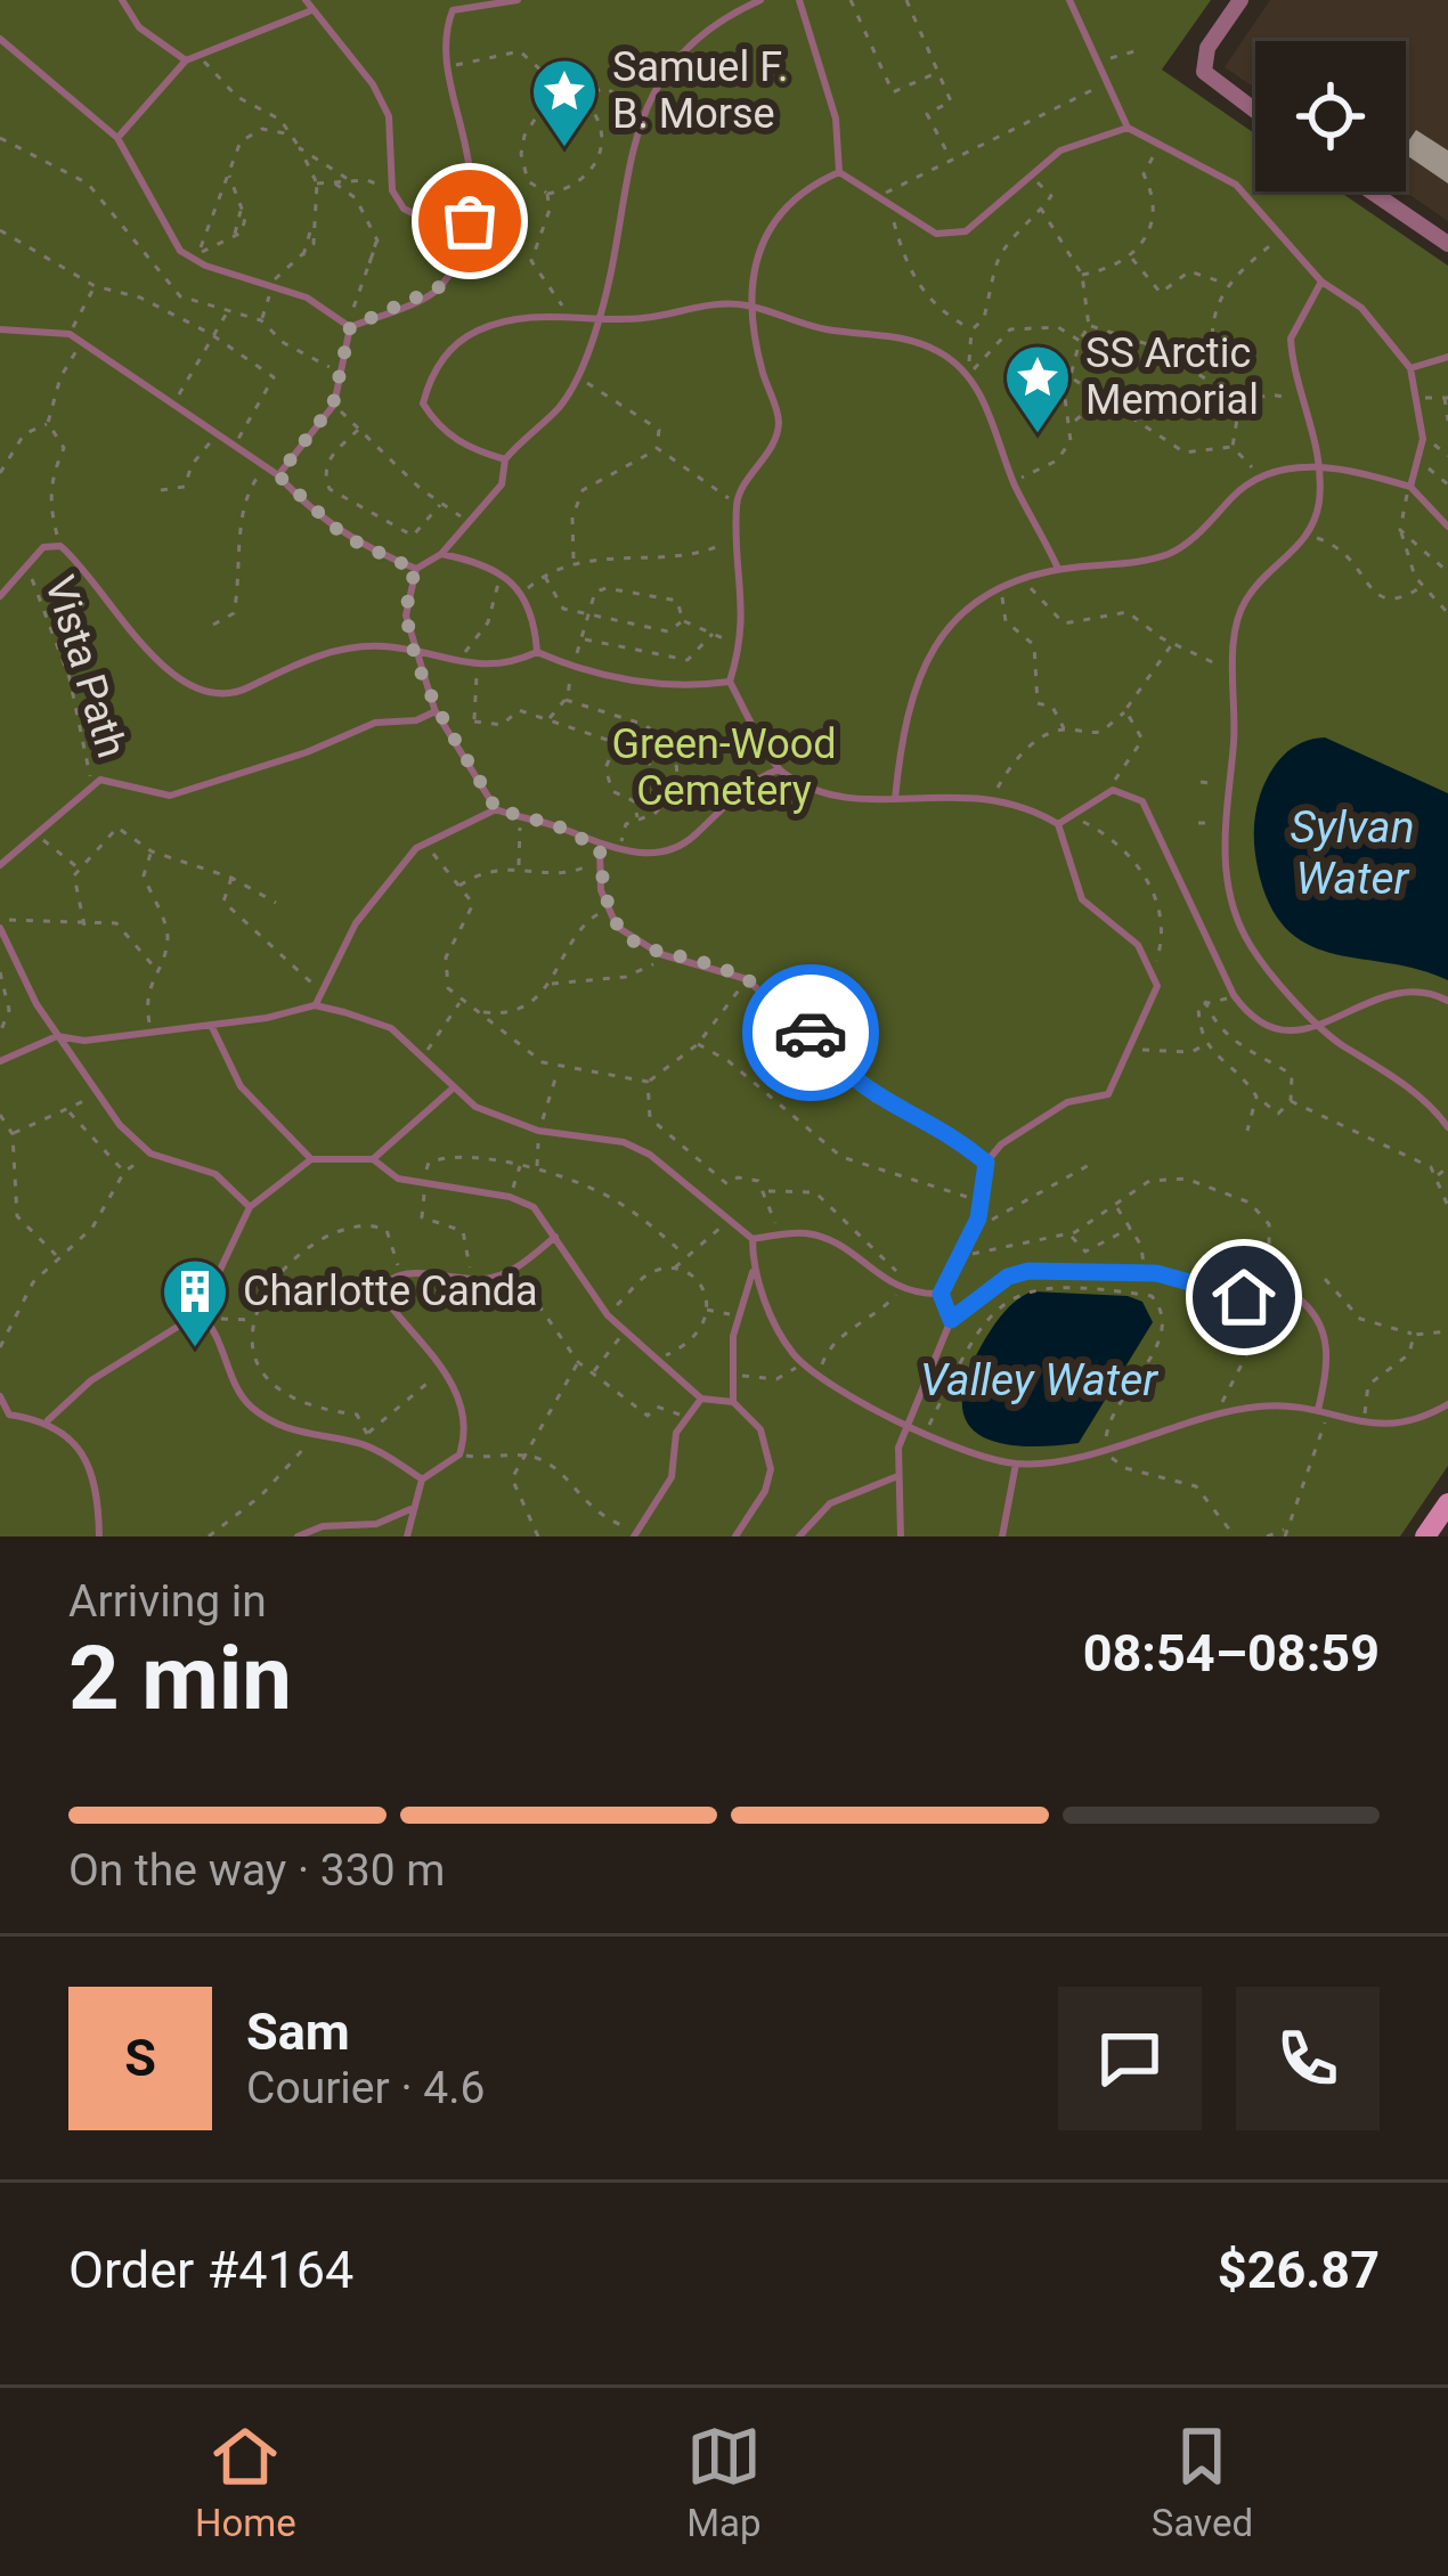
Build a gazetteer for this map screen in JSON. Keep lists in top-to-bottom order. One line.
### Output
{"streets":{"path":["Vista Path"]},"water":["Sylvan Water","Valley Water"],"parks":["Green-Wood Cemetery"],"places":{"place":["Samuel F. B. Morse","SS Arctic Memorial"],"building":["Charlotte Canda"]},"page":{"heading":["2 min","Arriving in","08:54–08:59"],"panel":["Sam","Courier · 4.6","Order #4164","$26.87"],"bar":"On the way · 330 m","round":"S","tabs":["Home","Map","Saved"]}}
